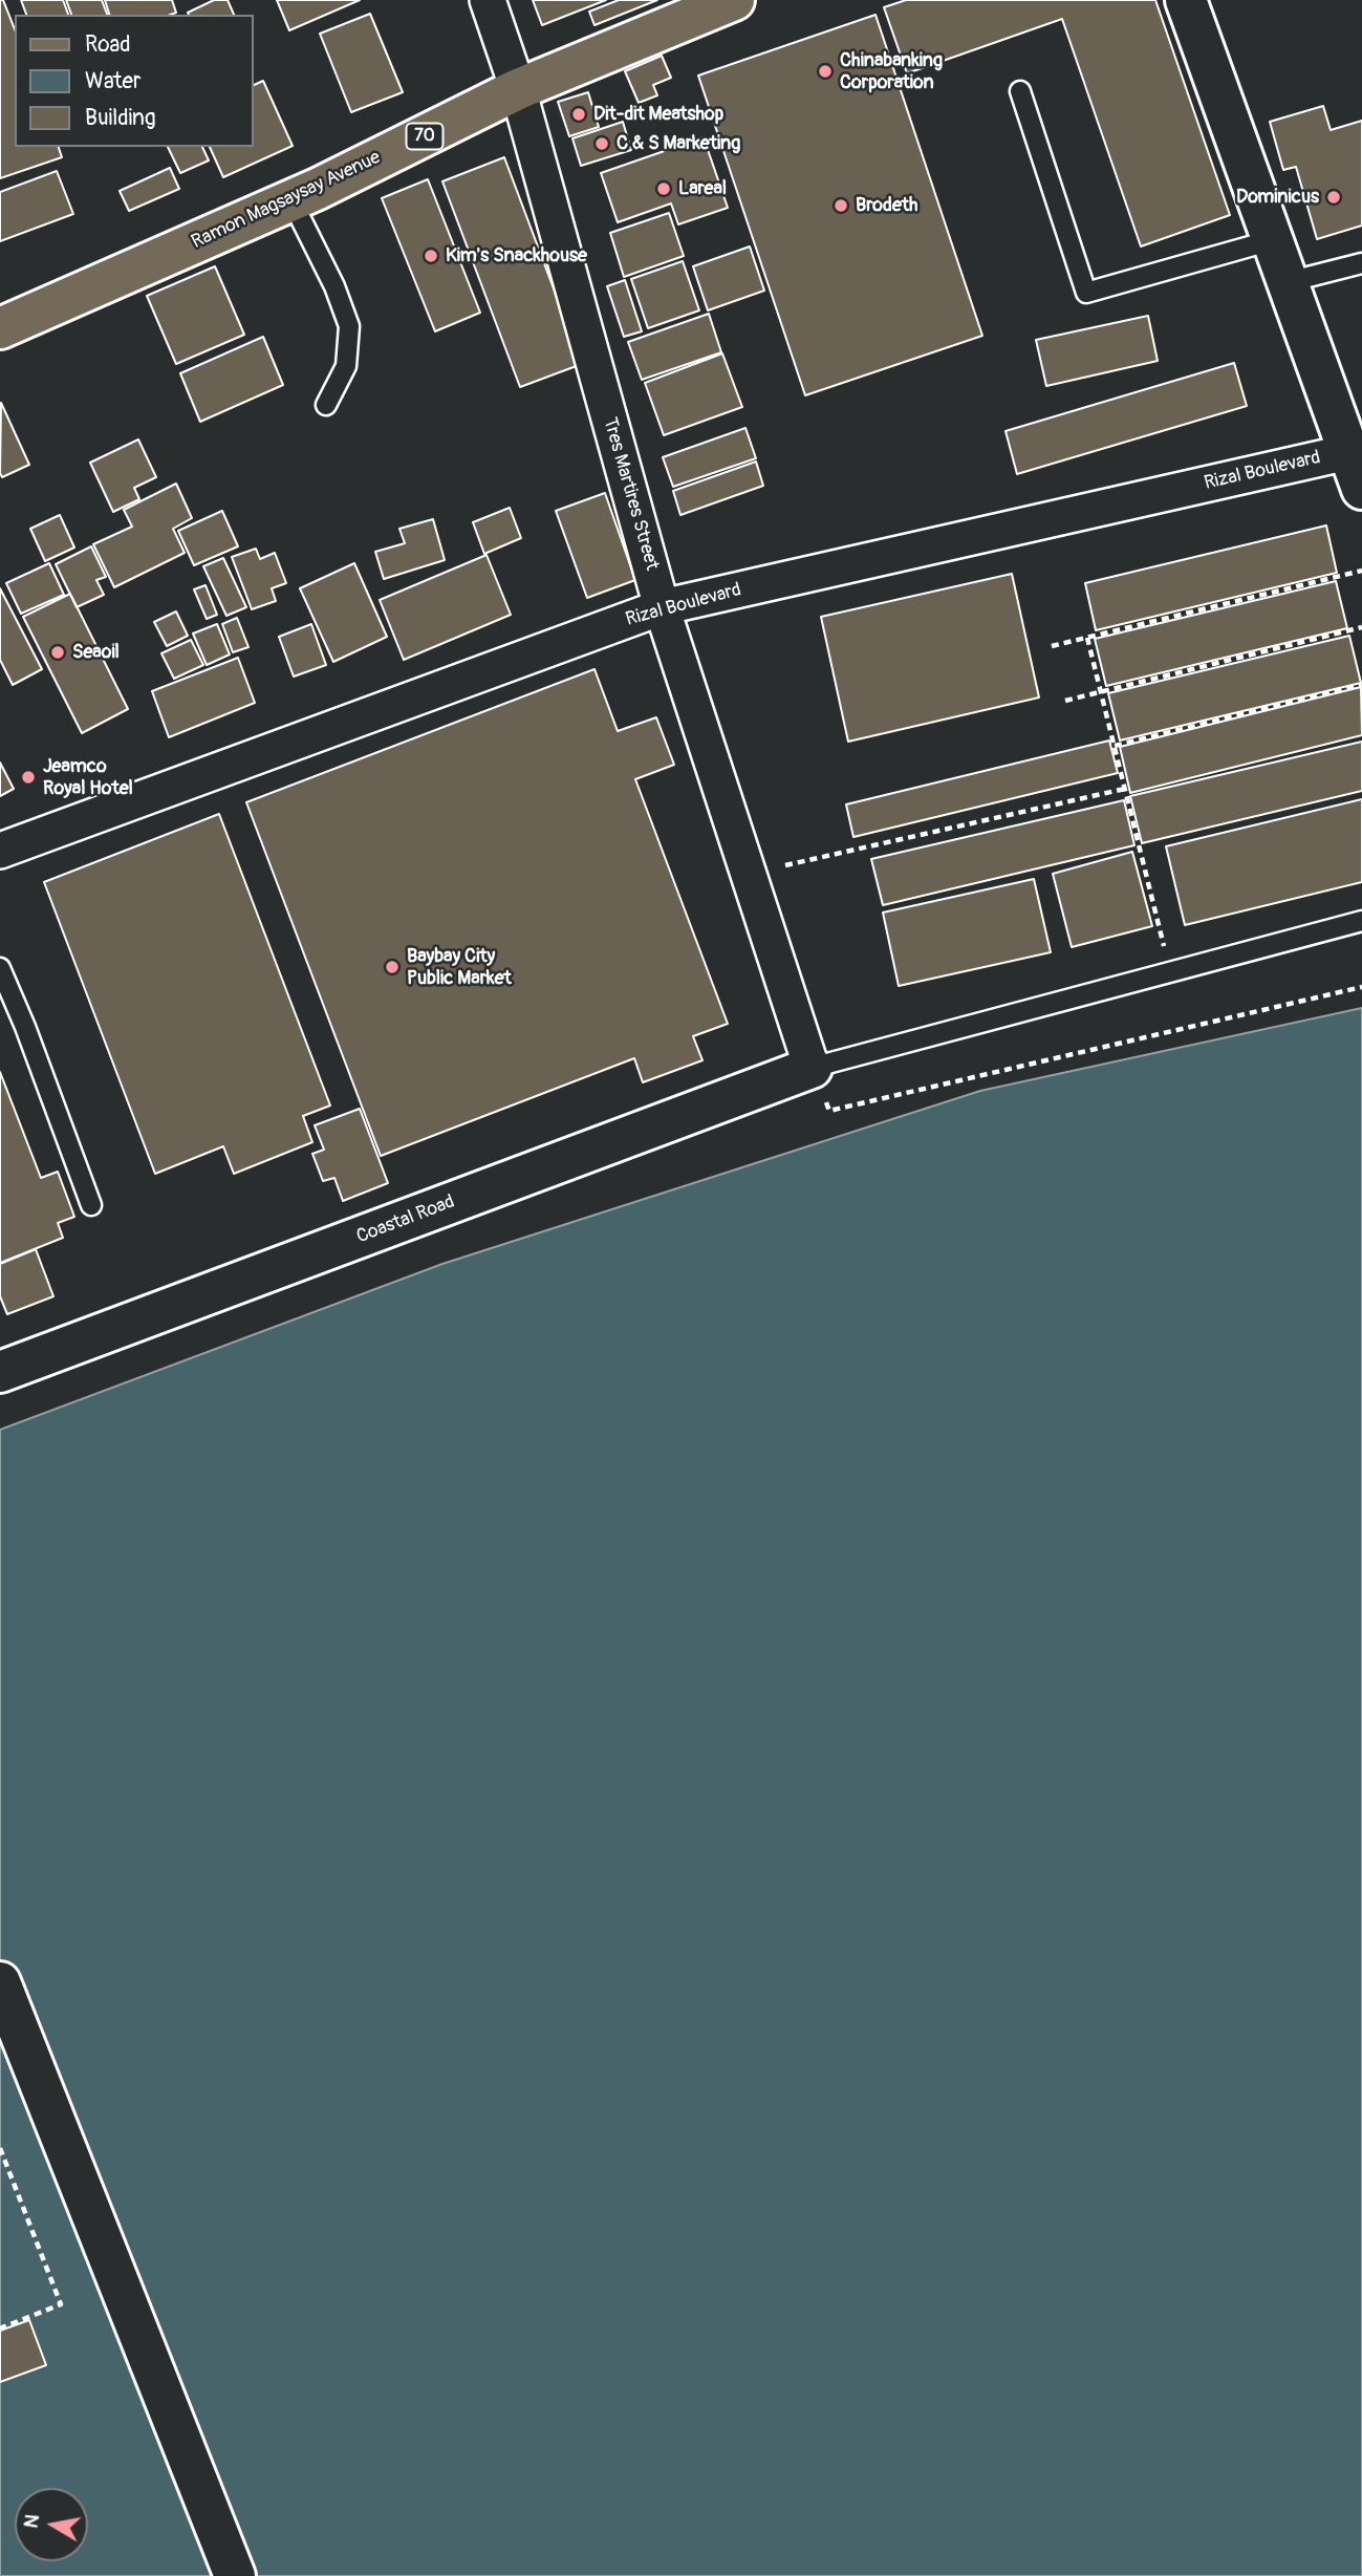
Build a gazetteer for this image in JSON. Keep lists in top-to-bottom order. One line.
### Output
{"streets":{"main road":["70","Ramon Magsaysay Avenue"],"street":["Rizal Boulevard","Tres Martires Street","Coastal Road"]},"crossings":[["Ramon Magsaysay Avenue","Tres Martires Street"],["Rizal Boulevard","Tres Martires Street"],["Tres Martires Street","Coastal Road"]],"places":["Chinabanking Corporation","Dit-dit Meatshop","C & S Marketing","Lareal","Dominicus","Brodeth","Kim's Snackhouse","Seaoil","Jeamco Royal Hotel","Baybay City Public Market"],"legend":["Road","Water","Building"],"north":"left"}
